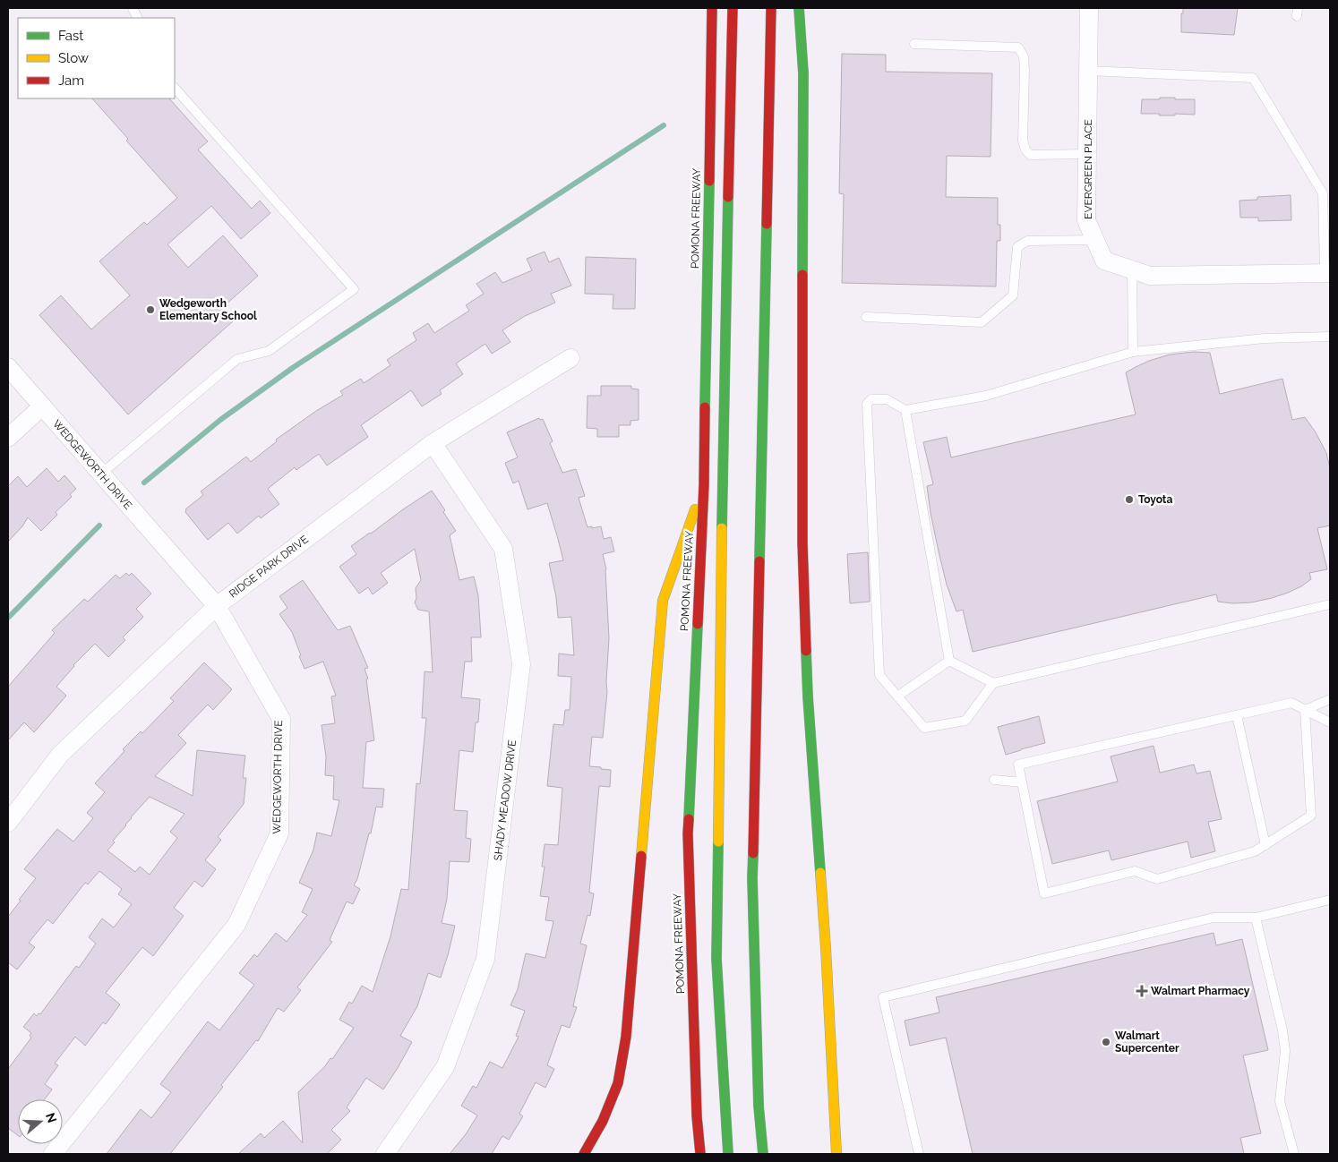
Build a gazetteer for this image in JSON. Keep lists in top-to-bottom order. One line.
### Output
{"streets":{"highway":["POMONA FREEWAY"],"street":["EVERGREEN PLACE","WEDGEWORTH DRIVE","RIDGE PARK DRIVE","SHADY MEADOW DRIVE"]},"crossings":[["WEDGEWORTH DRIVE","RIDGE PARK DRIVE"],["RIDGE PARK DRIVE","SHADY MEADOW DRIVE"]],"places":{"other":["Wedgeworth Elementary School","Toyota","Walmart Supercenter"],"health":["Walmart Pharmacy"]},"legend":["Fast","Slow","Jam"],"north":"right"}
